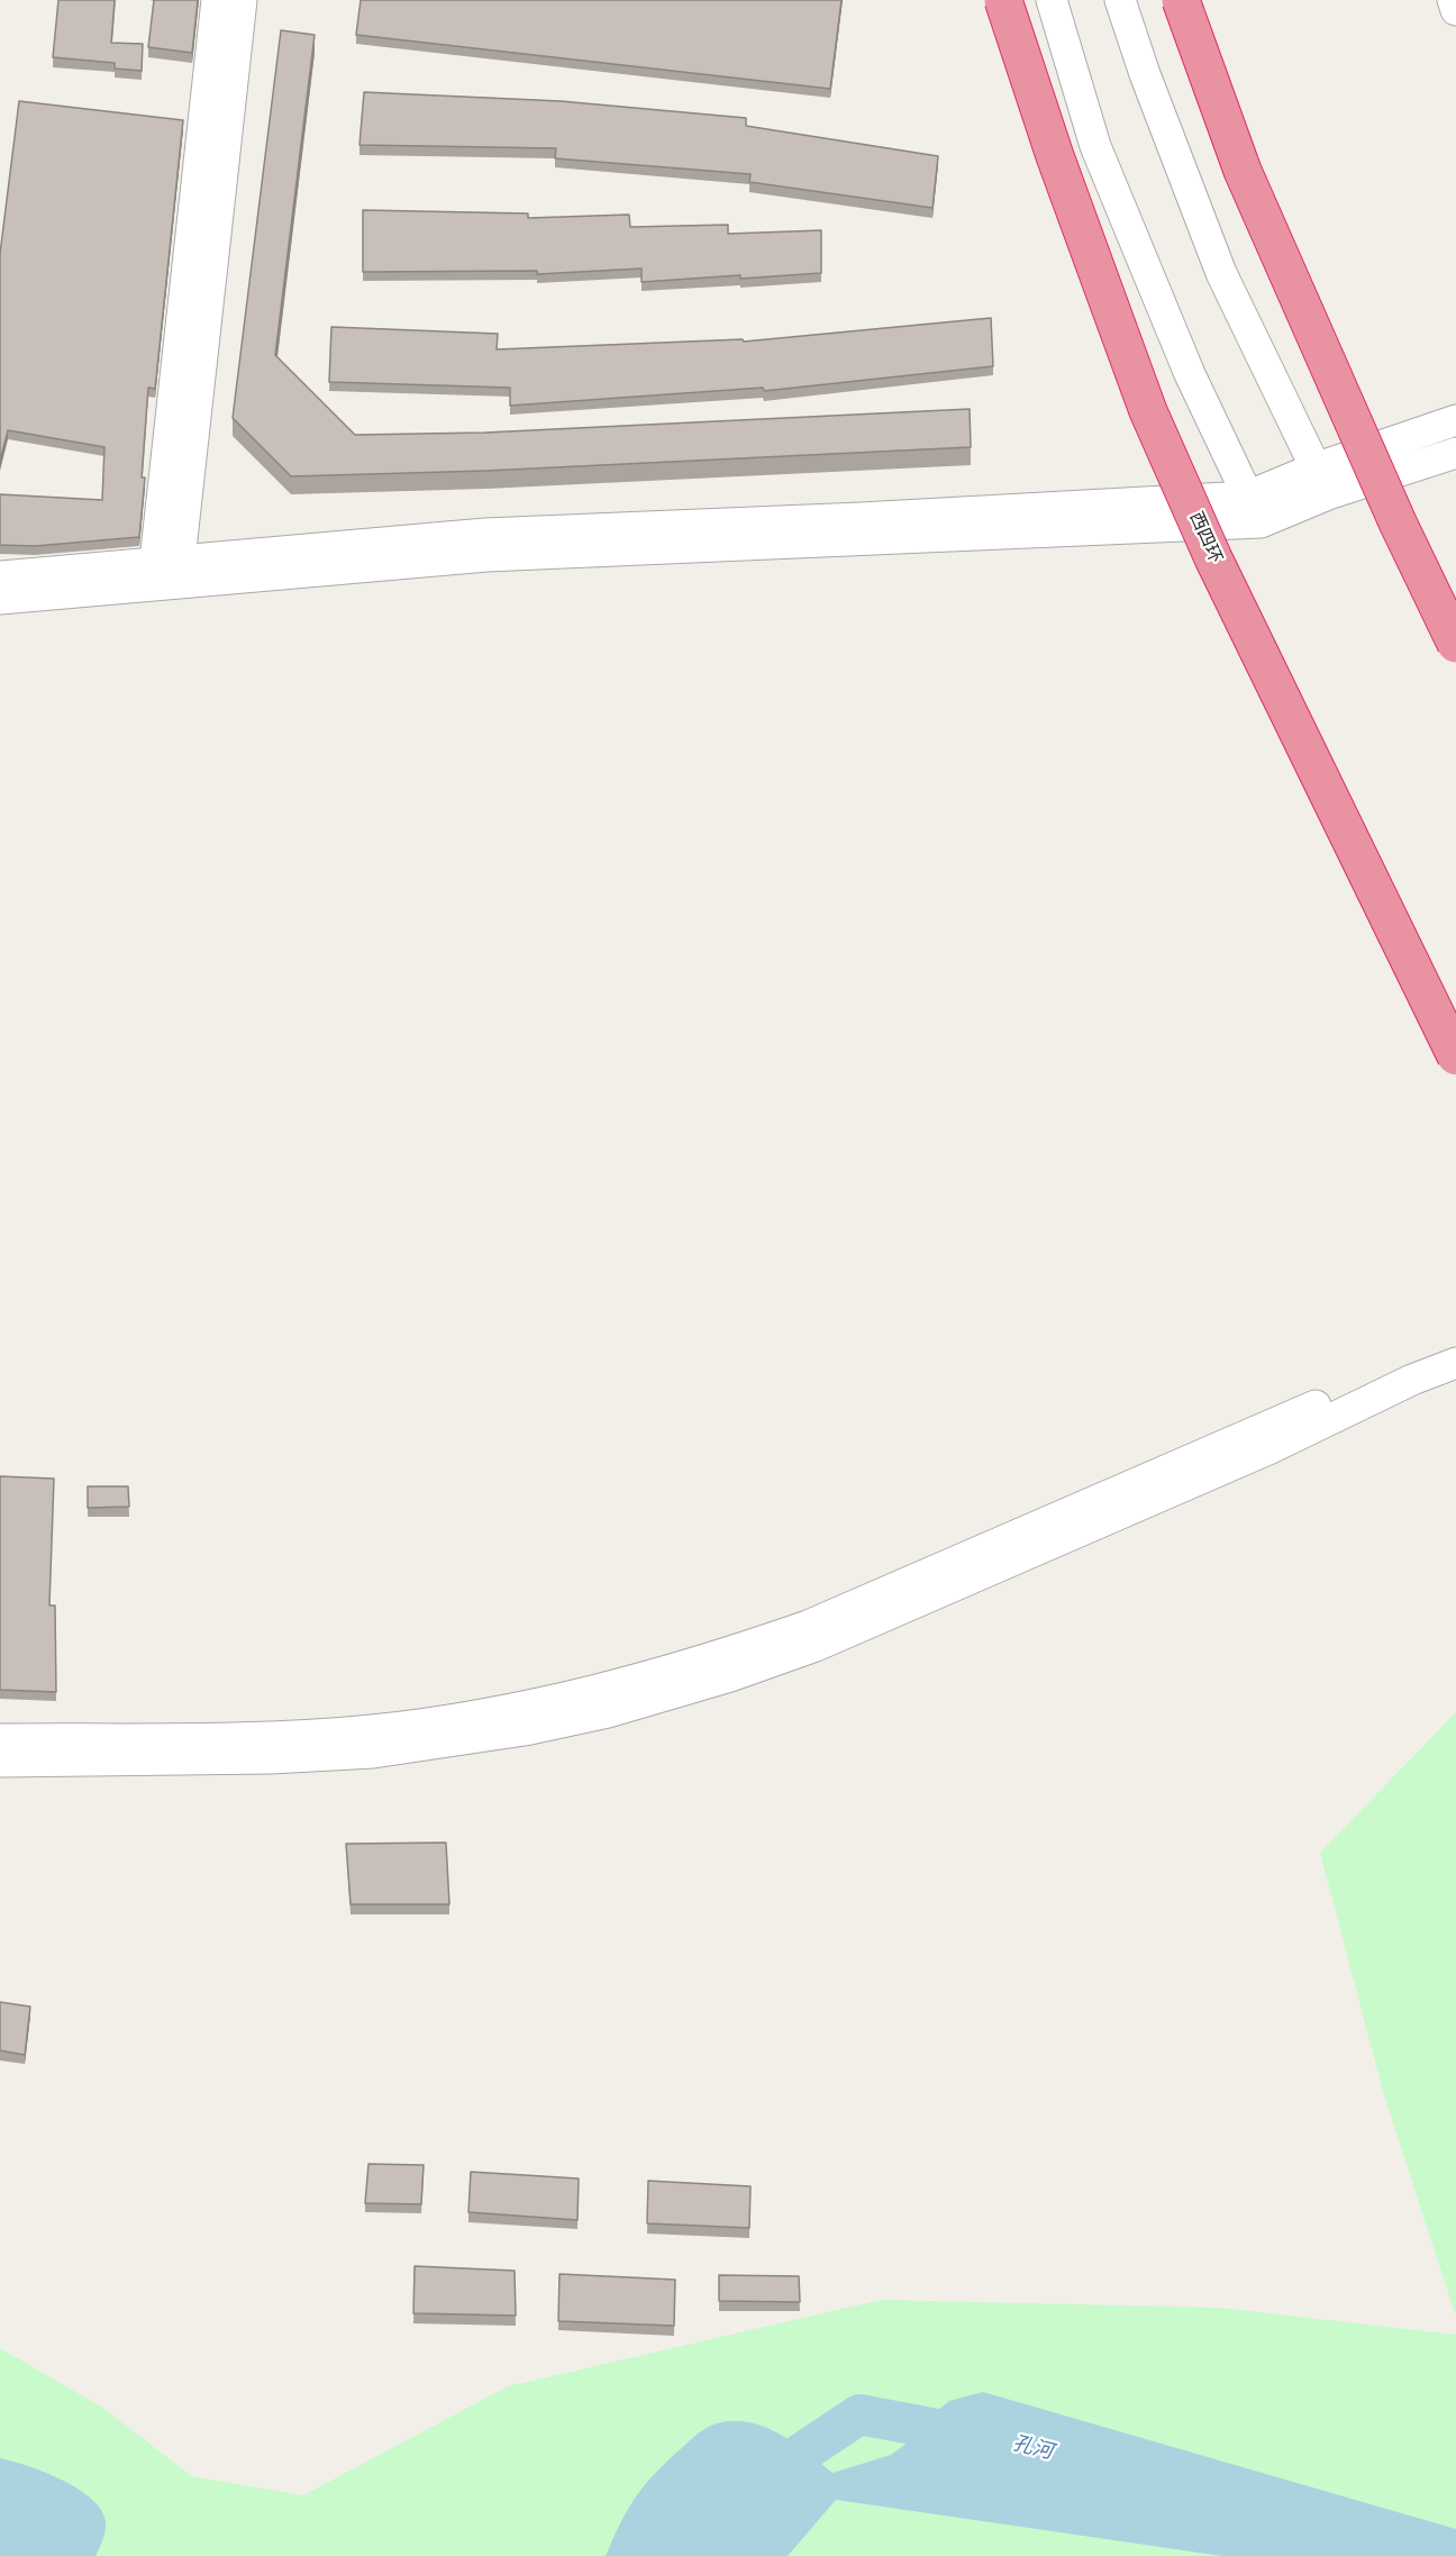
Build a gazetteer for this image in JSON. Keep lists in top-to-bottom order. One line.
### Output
{"streets":{"highway":["西四环"]},"water":["孔河"]}
